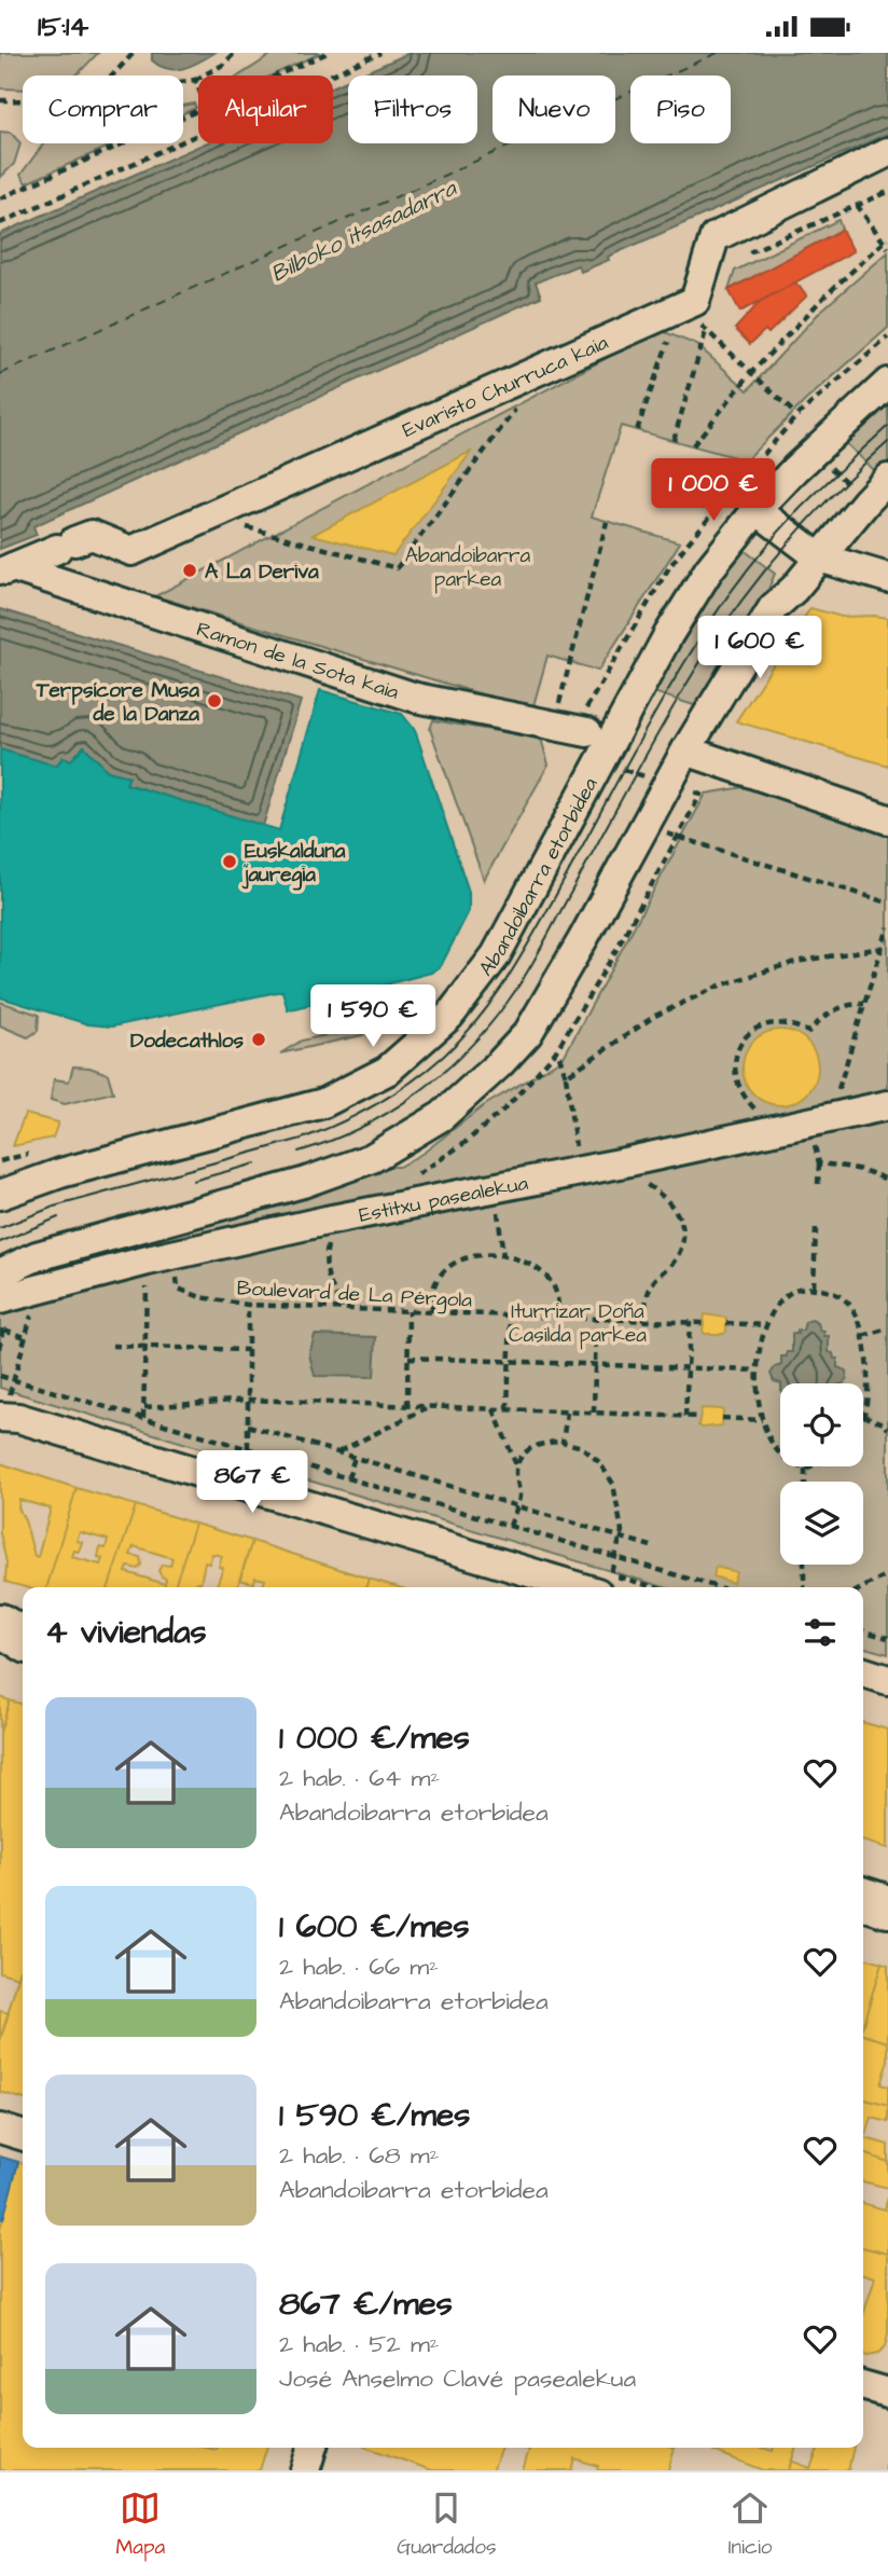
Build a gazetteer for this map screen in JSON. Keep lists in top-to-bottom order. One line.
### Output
{"streets":{"street":["Evaristo Churruca kaia","Ramon de la Sota kaia","Abandoibarra etorbidea","Estitxu pasealekua"],"path":["Boulevard de La Pérgola"]},"crossings":[["Evaristo Churruca kaia","Ramon de la Sota kaia"],["Estitxu pasealekua","Boulevard de La Pérgola"]],"water":["Bilboko itsasadarra"],"parks":["Abandoibarra parkea","Iturrizar Doña Casilda parkea"],"places":["A La Deriva","Terpsícore Musa de la Danza","Euskalduna jauregia","Dodecathlos"],"page":{"status":"15:14","chip":["Comprar","Alquilar","Filtros","Nuevo","Piso"],"price":["1 000 €","1 600 €","1 590 €","867 €"],"heading":"4 viviendas","list":[{"name":"1 000 €/mes","note":"2 hab. · 64 m² · Abandoibarra etorbidea"},{"name":"1 600 €/mes","note":"2 hab. · 66 m² · Abandoibarra etorbidea"},{"name":"1 590 €/mes","note":"2 hab. · 68 m² · Abandoibarra etorbidea"},{"name":"867 €/mes","note":"2 hab. · 52 m² · José Anselmo Clavé pasealekua"}],"tabs":["Mapa","Guardados","Inicio"]}}
